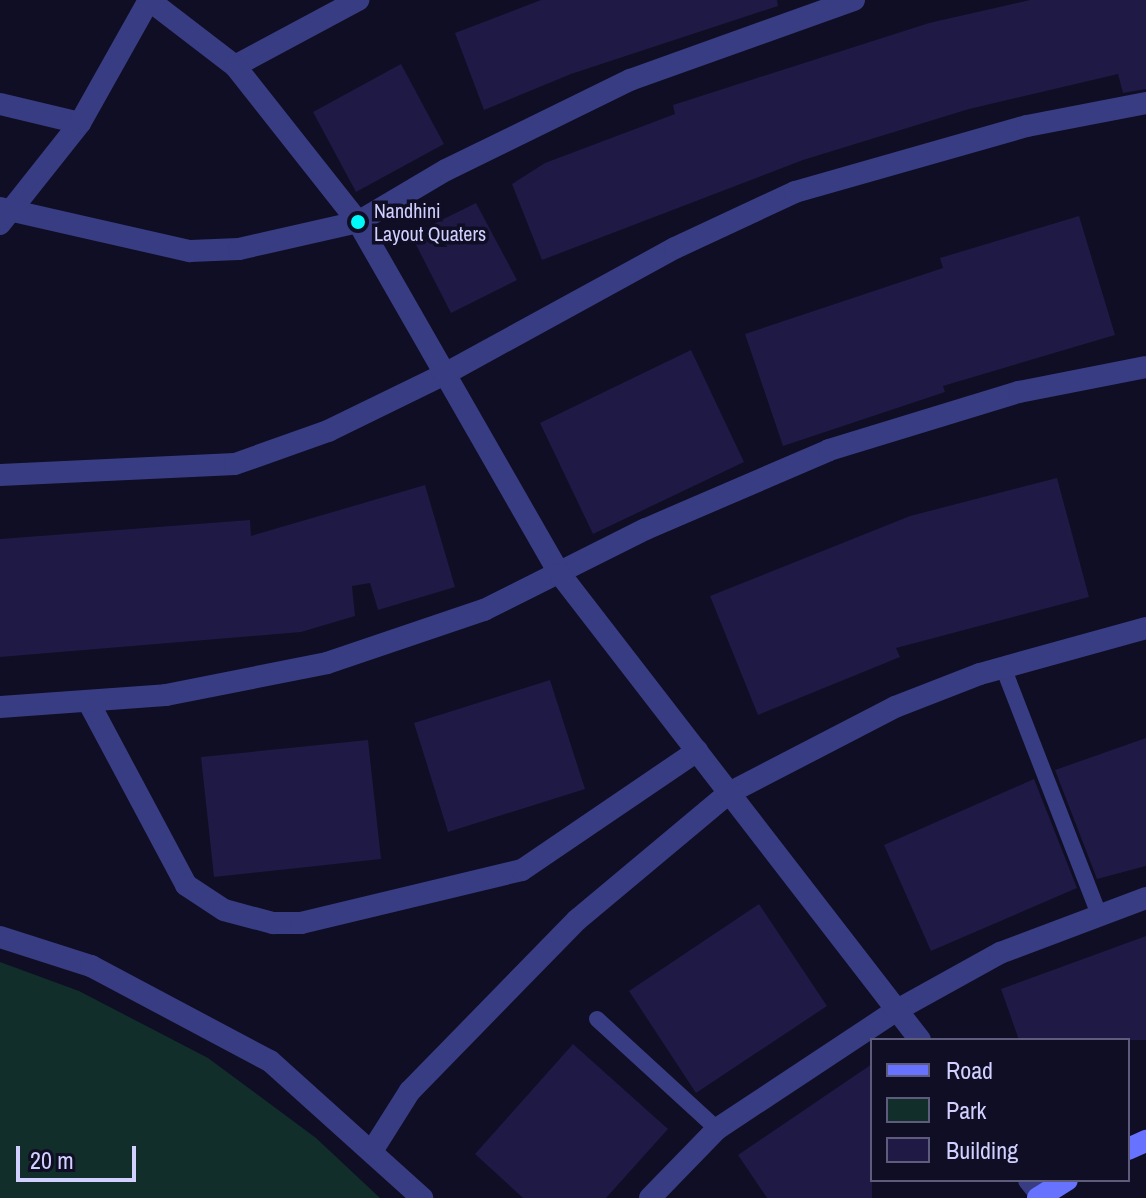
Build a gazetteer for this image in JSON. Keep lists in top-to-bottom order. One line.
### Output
{"places":["Nandhini Layout Quaters"],"legend":["Road","Park","Building"],"scale_bar":"20 m"}
